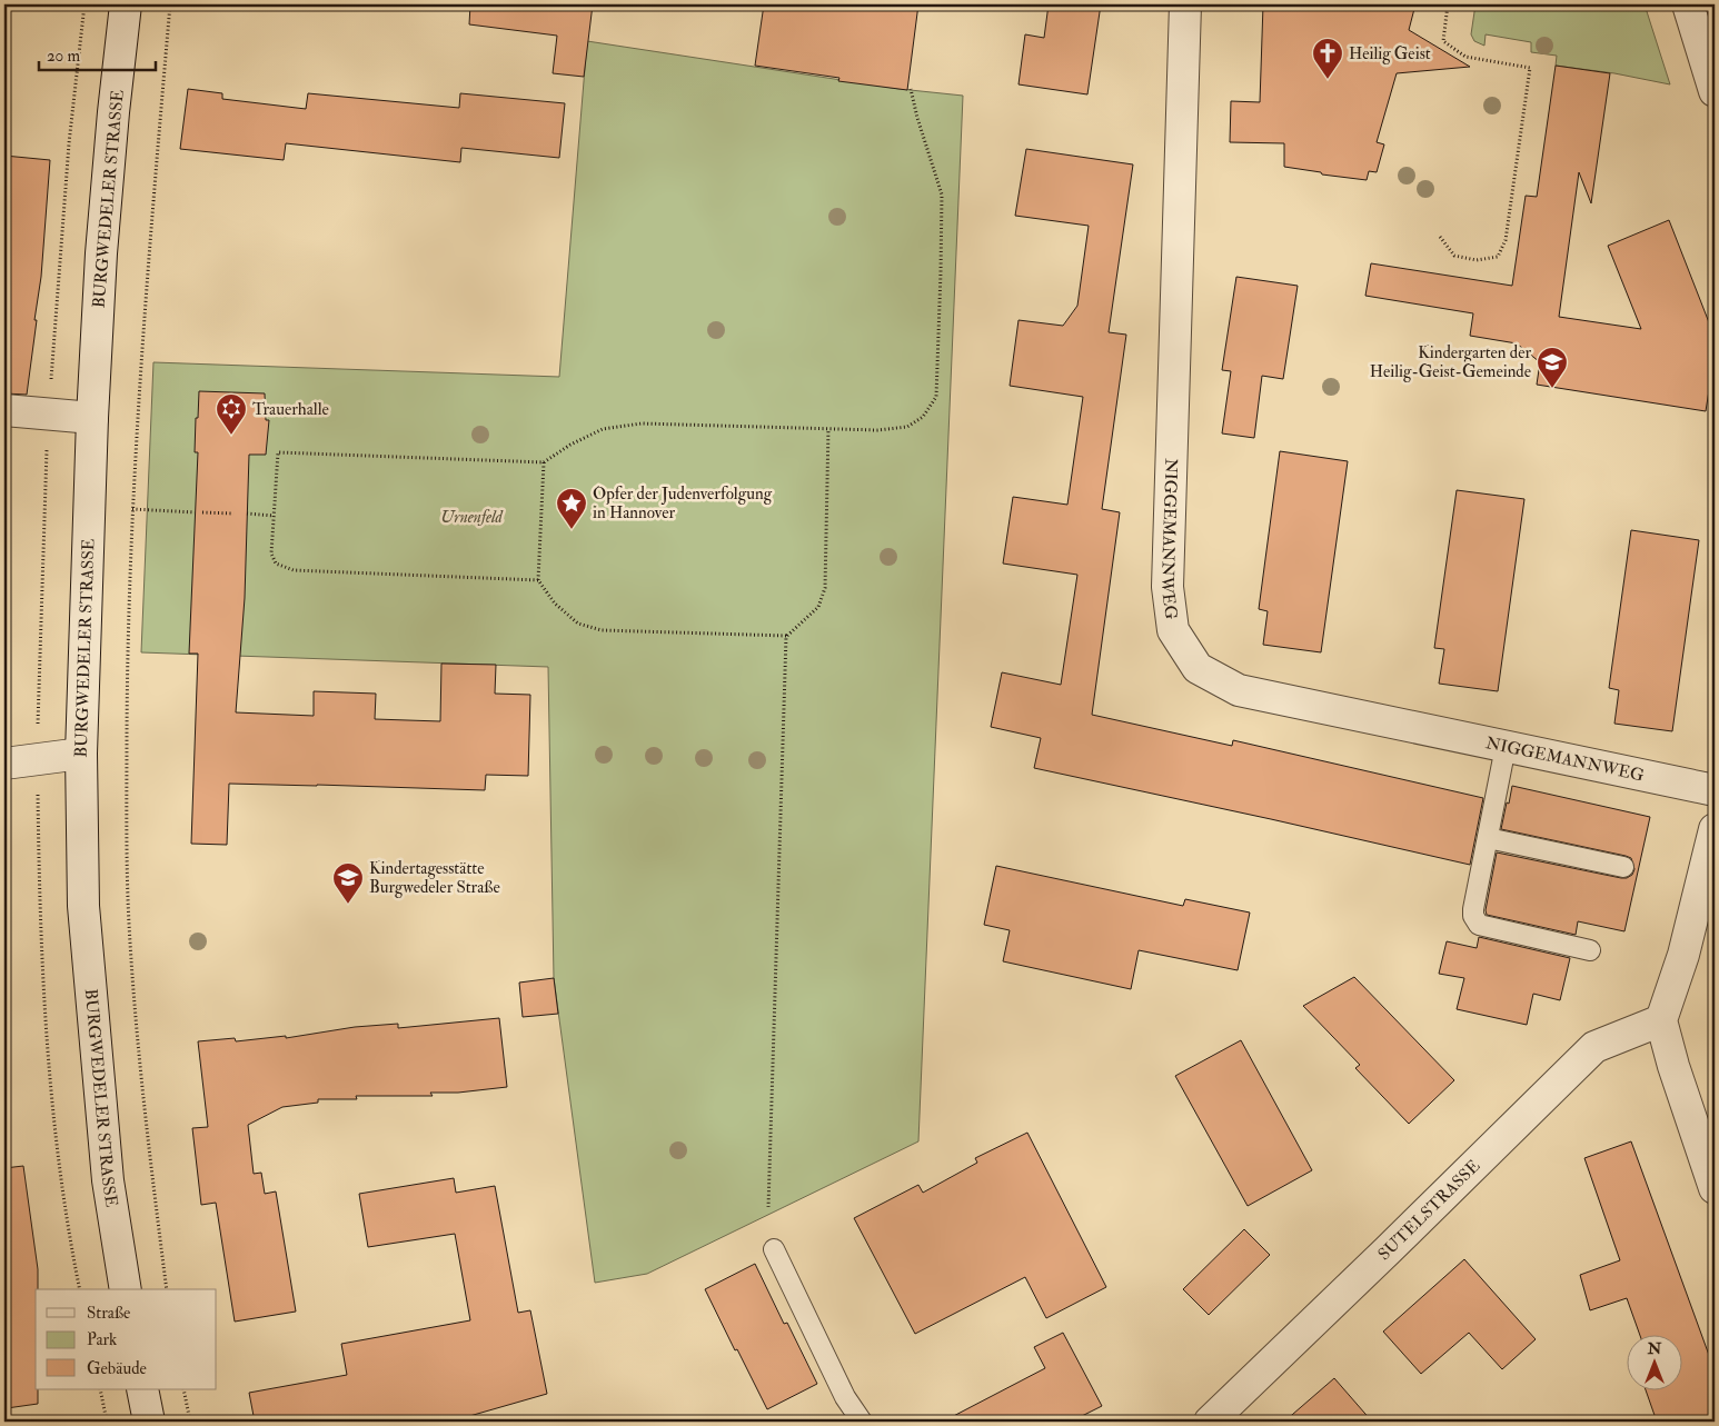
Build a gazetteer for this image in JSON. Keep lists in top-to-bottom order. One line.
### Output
{"streets":{"street":["BURGWEDELER STRASSE","NIGGEMANNWEG","SUTELSTRASSE"]},"parks":["Urnenfeld"],"places":{"church":["Heilig Geist"],"school or university":["Kindergarten der Heilig-Geist-Gemeinde","Kindertagesstätte Burgwedeler Straße"],"synagogue":["Trauerhalle"],"place":["Opfer der Judenverfolgung in Hannover"]},"legend":["Straße","Park","Gebäude"],"scale_bar":"20 m","north":"top"}
